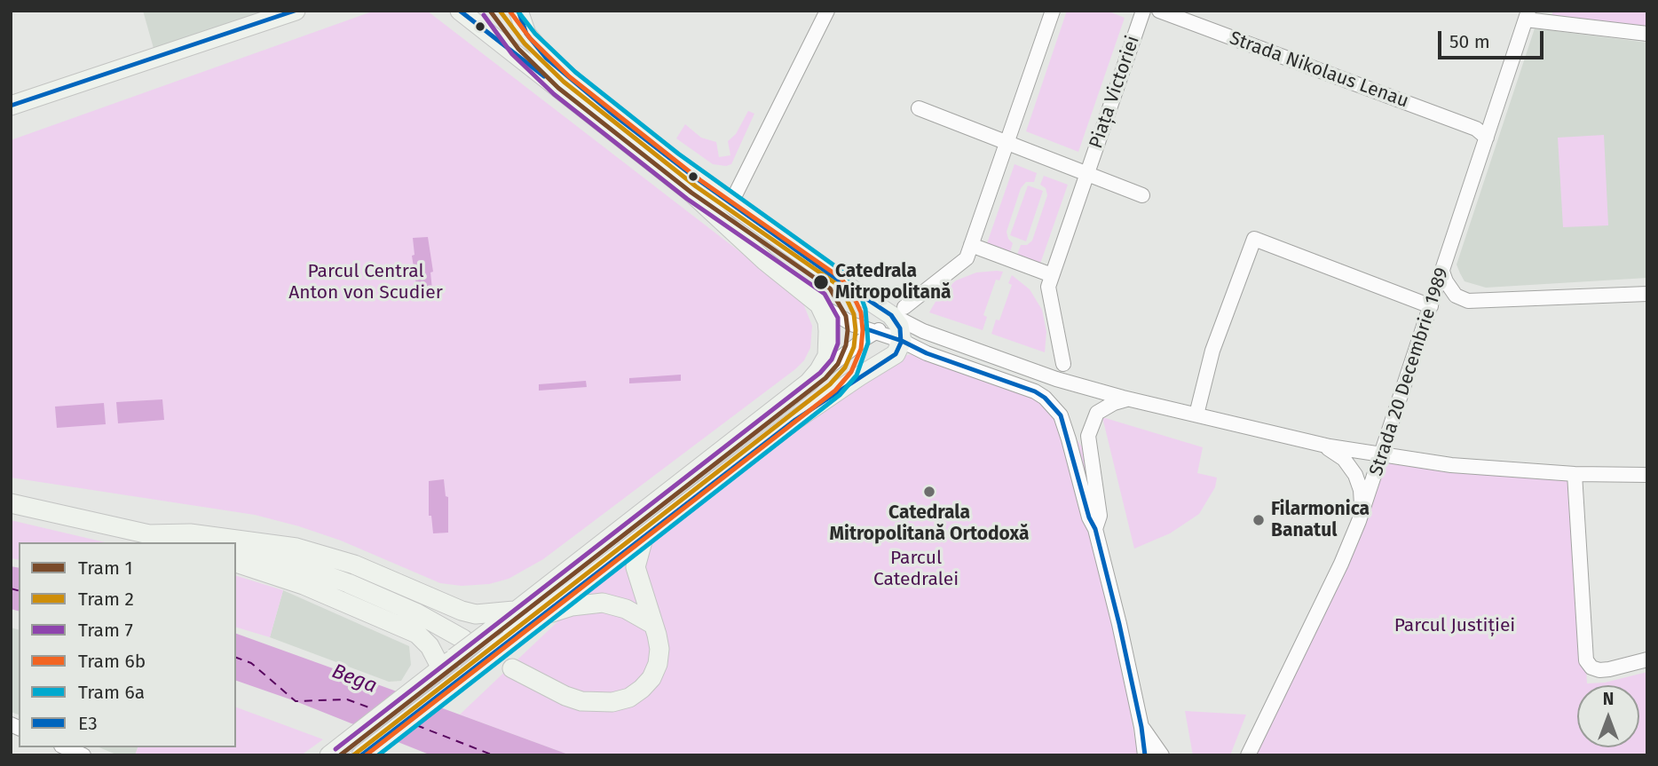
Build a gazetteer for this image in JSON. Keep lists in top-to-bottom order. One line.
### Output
{"streets":{"street":["Strada Nikolaus Lenau","Piața Victoriei","Strada 20 Decembrie 1989"]},"crossings":[["Strada Nikolaus Lenau","Strada 20 Decembrie 1989"]],"water":["Bega"],"parks":["Parcul Central Anton von Scudier","Parcul Catedralei","Parcul Justiției"],"places":["Catedrala Mitropolitană","Catedrala Mitropolitană Ortodoxă","Filarmonica Banatul"],"lines":["tram line 1","tram line 2","tram line 6b","tram line 6a","transit line E3","tram line 7"],"legend":["Tram 1","Tram 2","Tram 7","Tram 6b","Tram 6a","E3"],"scale_bar":"50 m","north":"top"}
